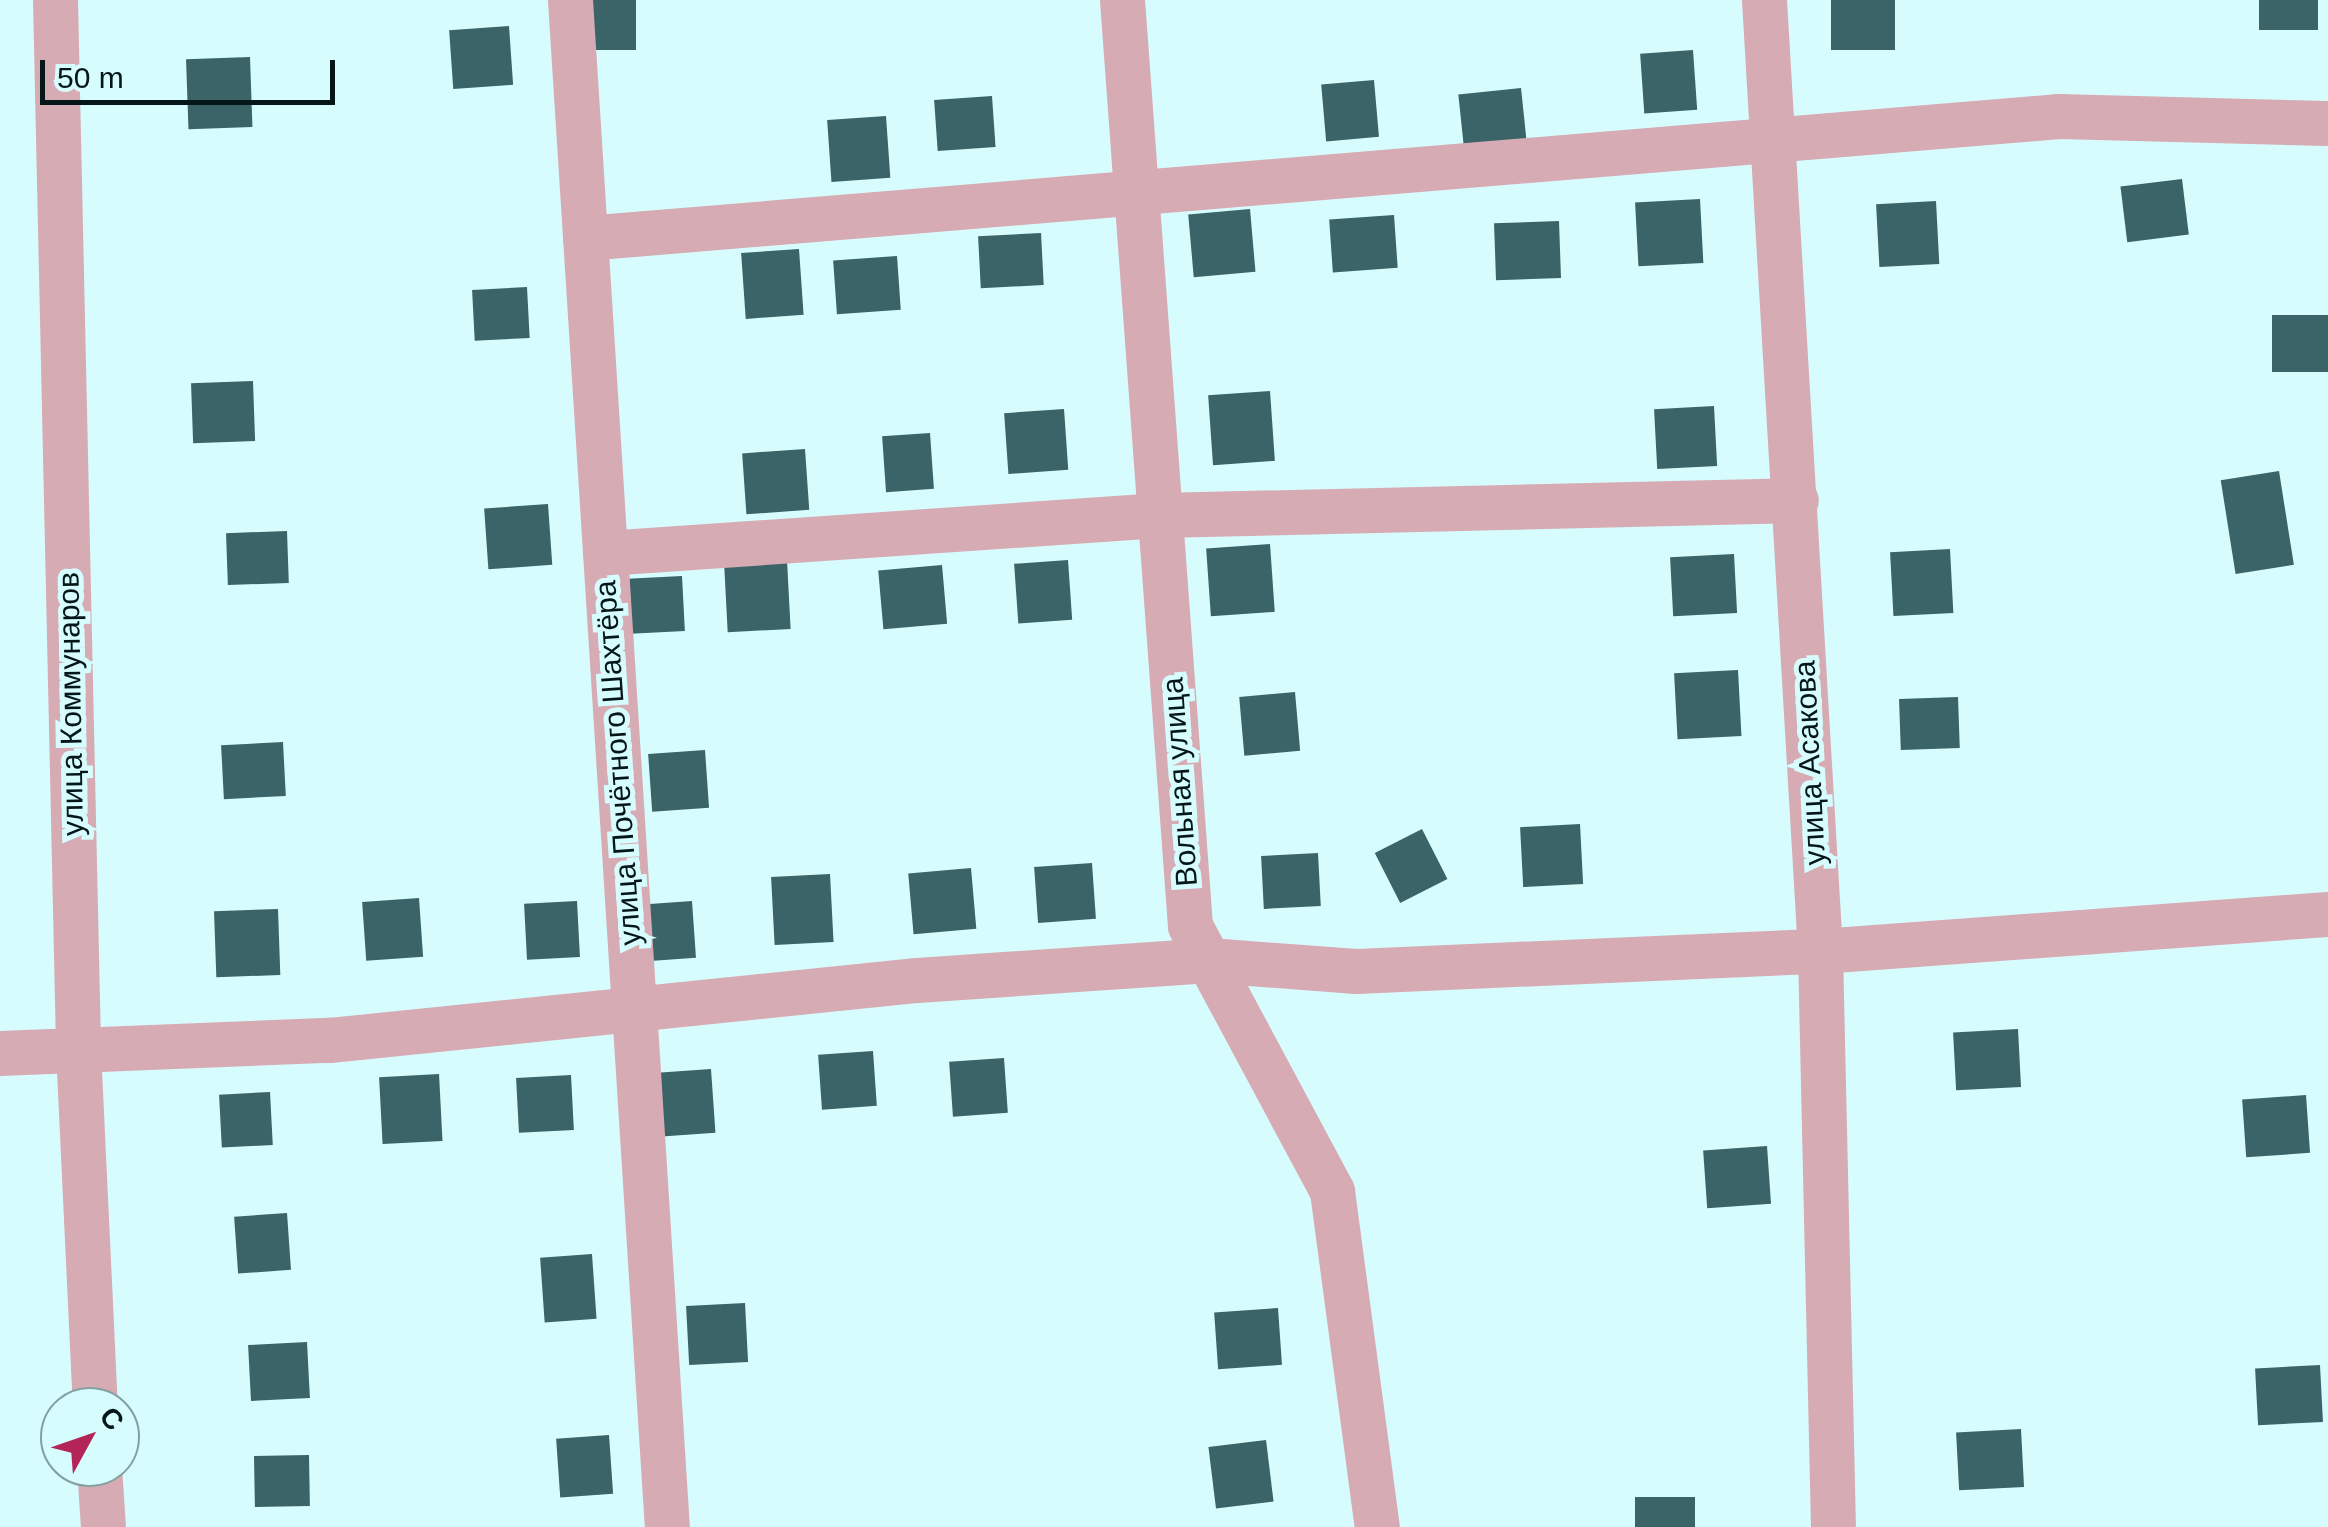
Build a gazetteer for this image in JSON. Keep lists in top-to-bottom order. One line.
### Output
{"streets":{"street":["улица Коммунаров","улица Почётного Шахтёра","улица Асакова","Вольная улица"]},"scale_bar":"50 m","north":"top right"}
